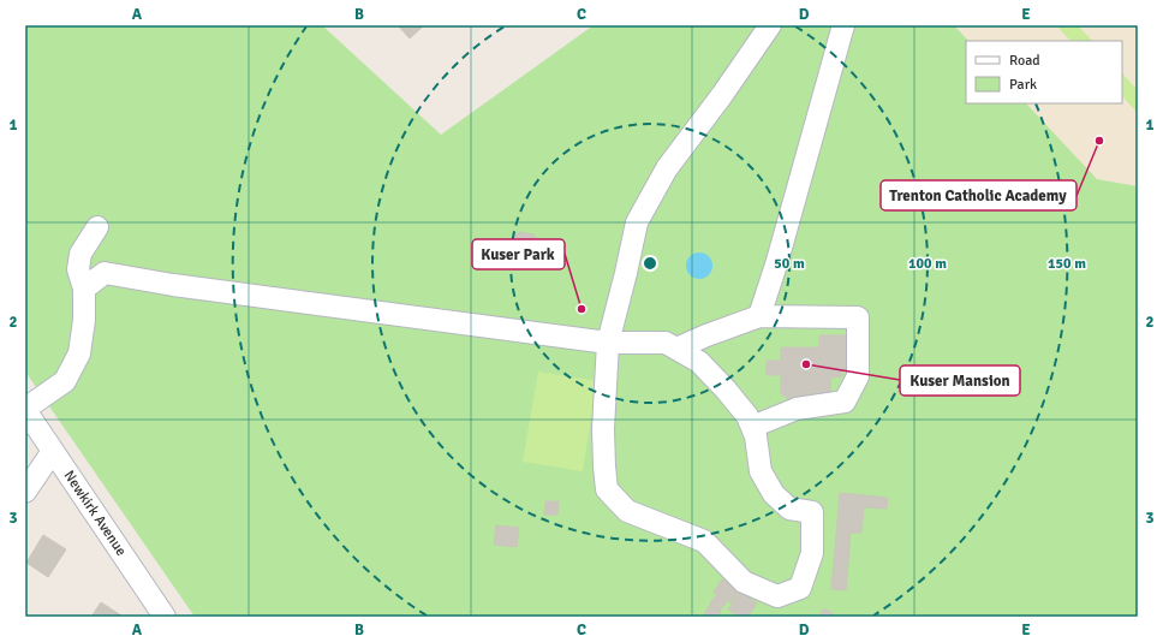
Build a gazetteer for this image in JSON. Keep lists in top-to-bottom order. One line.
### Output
{"streets":{"street":["Newkirk Avenue"]},"places":["Trenton Catholic Academy","Kuser Park","Kuser Mansion"],"legend":["Road","Park"],"grid":{"columns":["A","B","C","D","E"],"rows":["1","2","3"]},"rings":["50 m","100 m","150 m"]}
